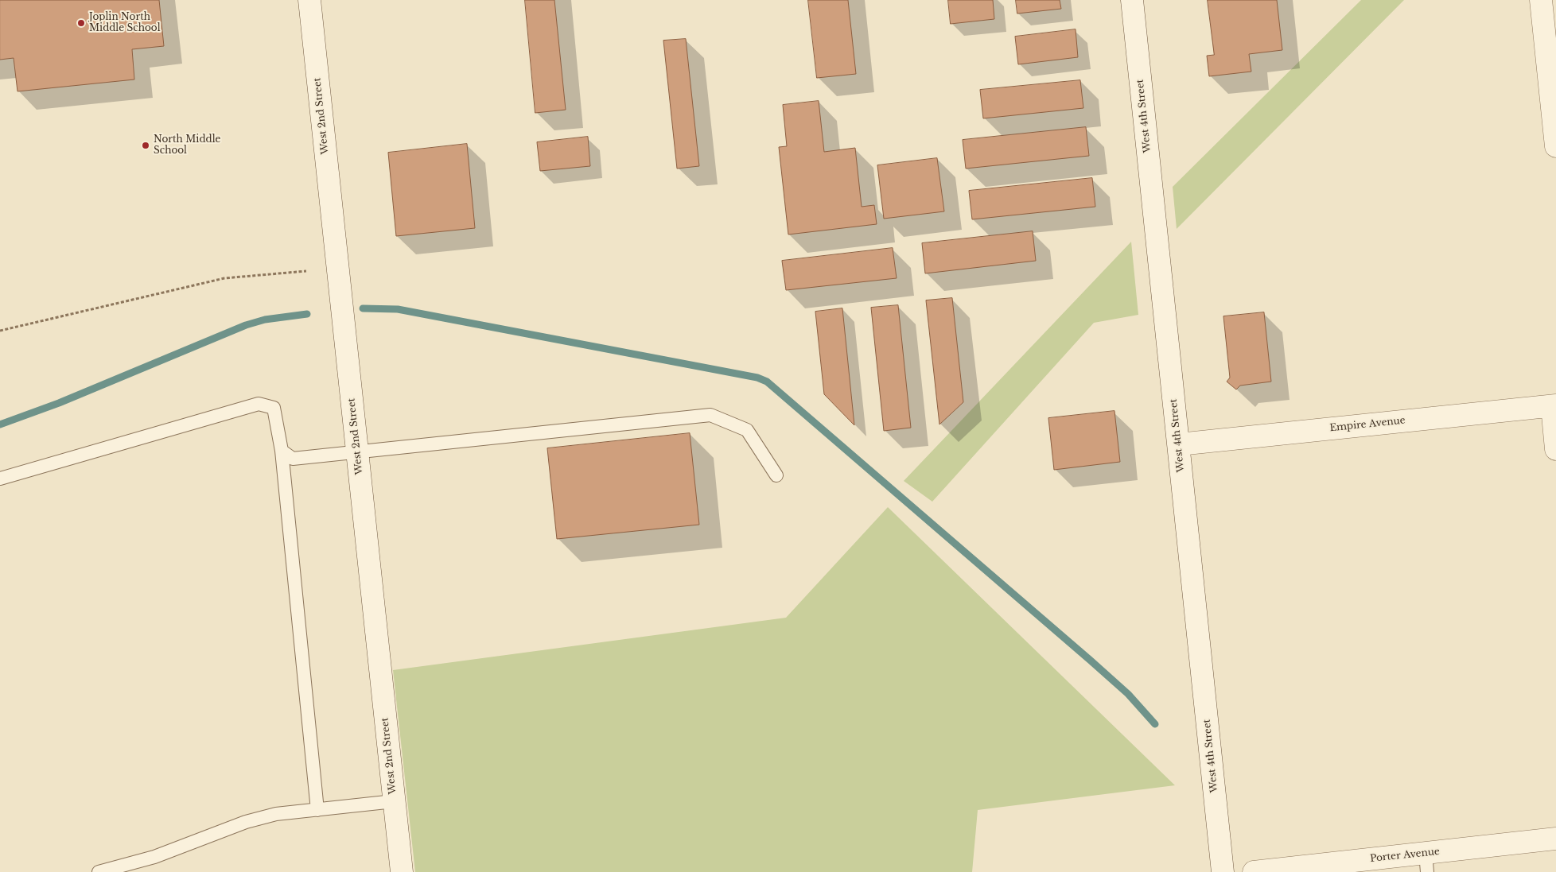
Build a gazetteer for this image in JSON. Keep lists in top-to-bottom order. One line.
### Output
{"streets":{"street":["West 2nd Street","West 4th Street","Empire Avenue","Porter Avenue"]},"crossings":[["West 4th Street","Empire Avenue"]],"places":["Joplin North Middle School","North Middle School"]}
